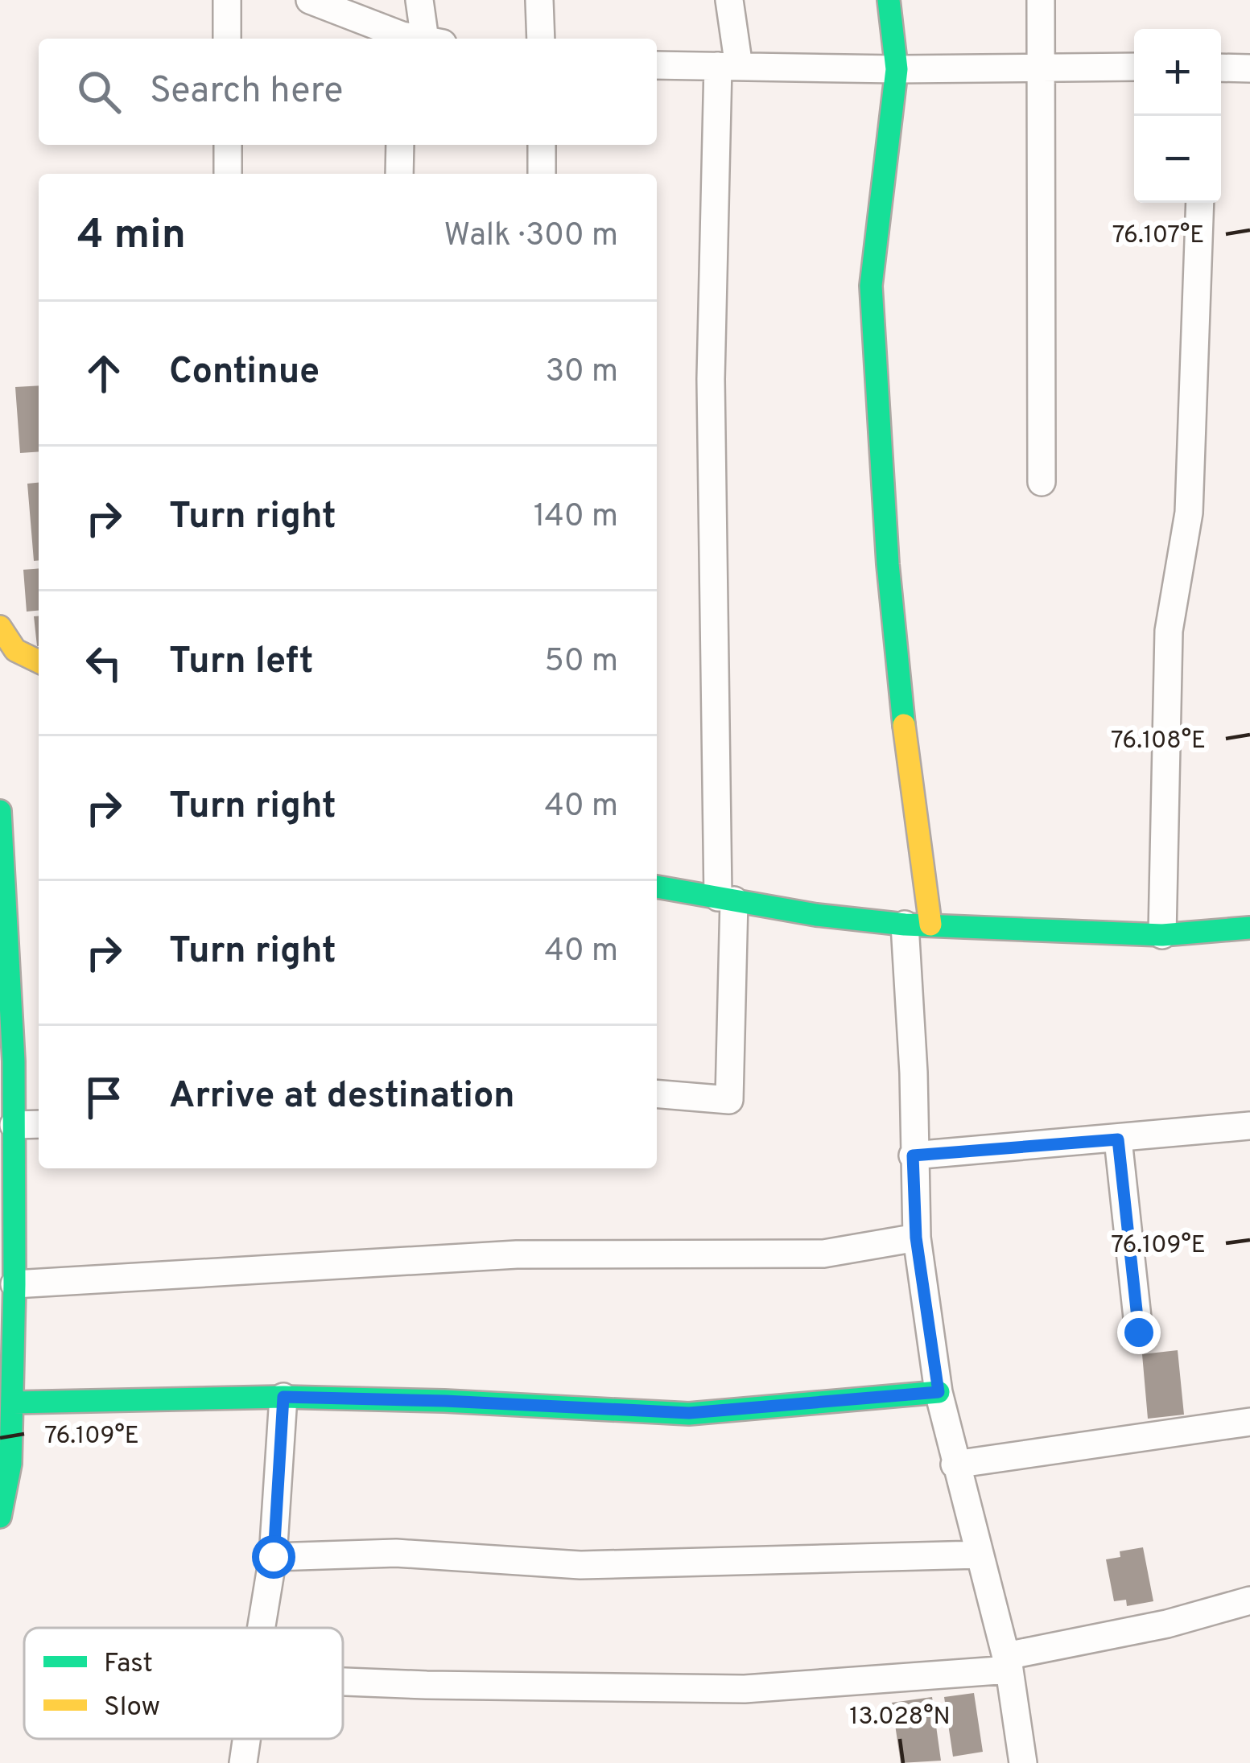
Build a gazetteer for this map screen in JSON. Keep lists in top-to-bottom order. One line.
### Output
{"legend":["Fast","Slow"],"page":{"map_buttons":["+","−"],"search":"Search here","heading":["4 min","Walk · 300 m"],"list":[["Continue","30 m"],["Turn right","140 m"],["Turn left","50 m"],["Turn right","40 m"],["Turn right","40 m"],"Arrive at destination"]},"coordinates":["76.107°E","76.108°E","76.109°E","13.028°N"]}
